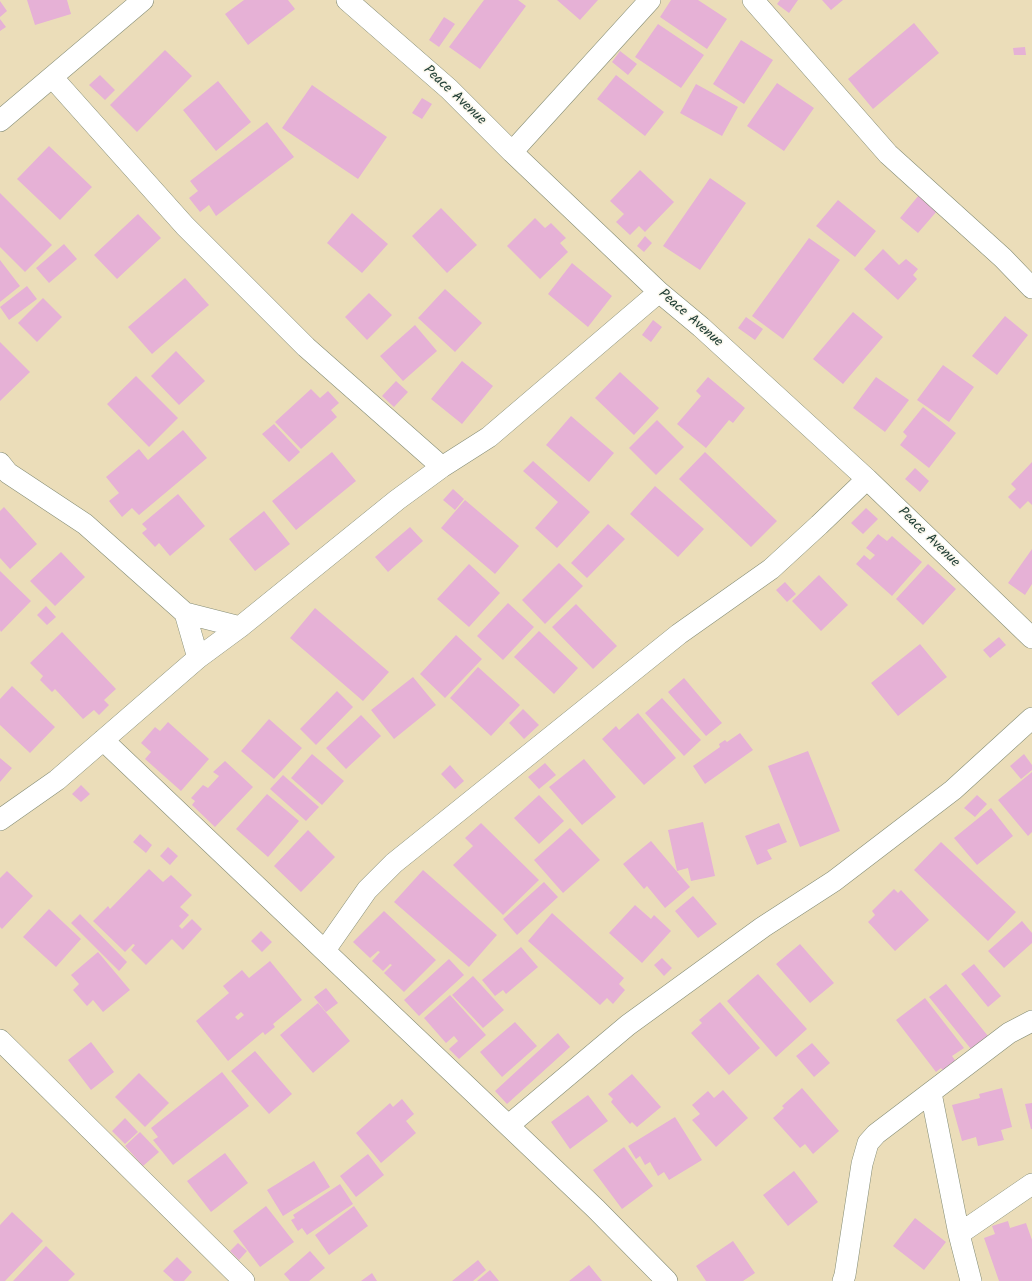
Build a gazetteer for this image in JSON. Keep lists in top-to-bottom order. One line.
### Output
{"streets":{"street":["Peace Avenue"]}}
